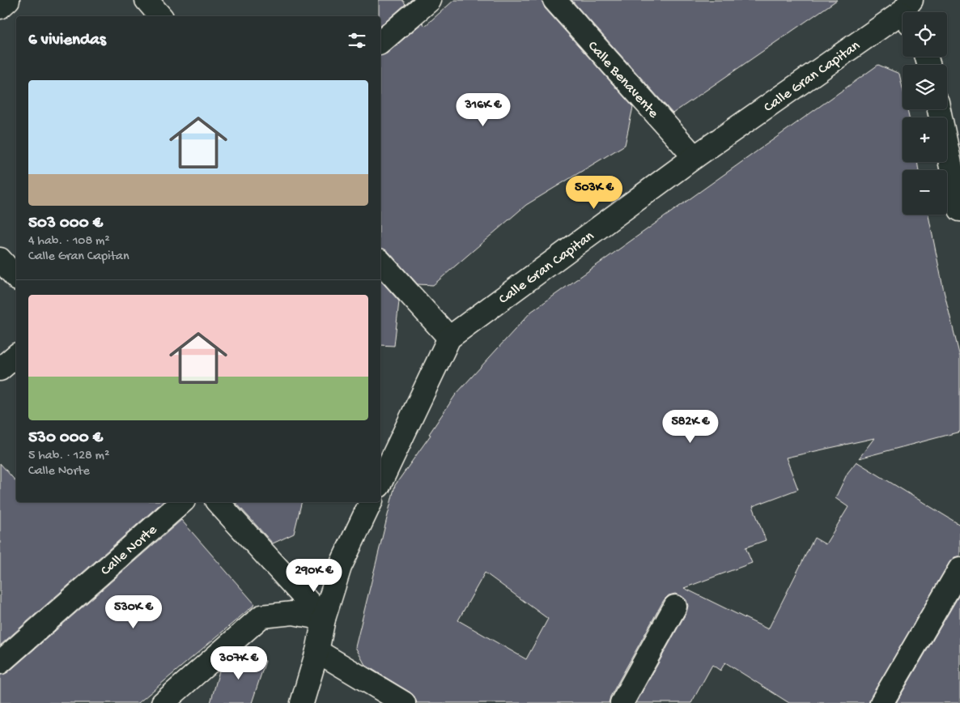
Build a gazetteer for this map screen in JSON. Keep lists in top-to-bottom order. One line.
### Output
{"streets":{"street":["Calle Gran Capitan","Calle Benavente","Calle Norte"]},"crossings":[["Calle Gran Capitan","Calle Benavente"]],"page":{"map_buttons":["+","−"],"heading":"6 viviendas","list":[{"name":"503 000 €","note":"4 hab. · 108 m² · Calle Gran Capitan"},{"name":"530 000 €","note":"5 hab. · 128 m² · Calle Norte"}],"price":["316K €","503K €","582K €","290K €","530K €","307K €"]}}
